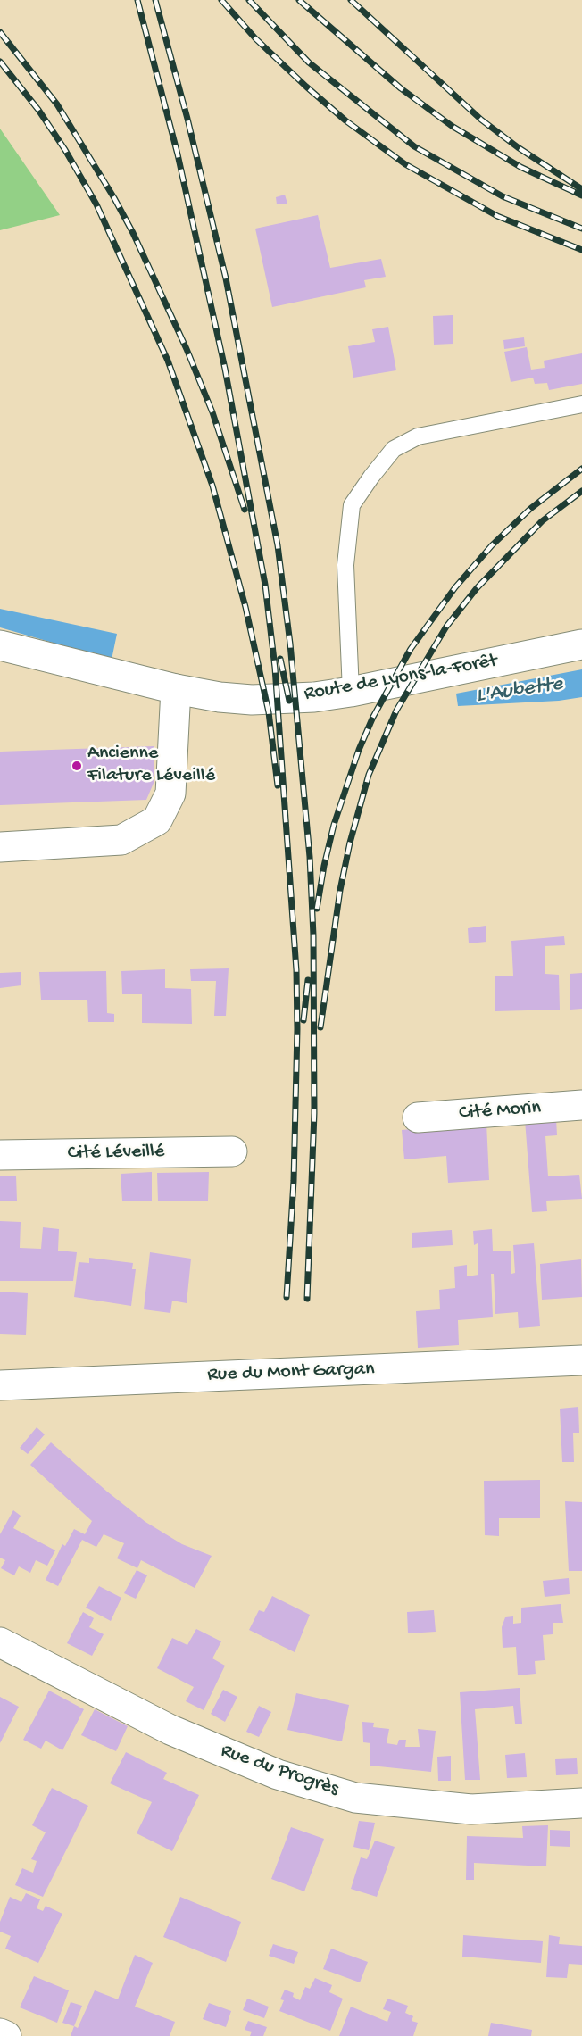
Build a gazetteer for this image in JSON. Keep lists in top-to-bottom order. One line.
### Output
{"streets":{"street":["Route de Lyons-la-Forêt","Cité Morin","Cité Léveillé","Rue du Mont Gargan","Rue du Progrès"]},"water":["L'Aubette"],"places":["Ancienne Filature Léveillé"]}
